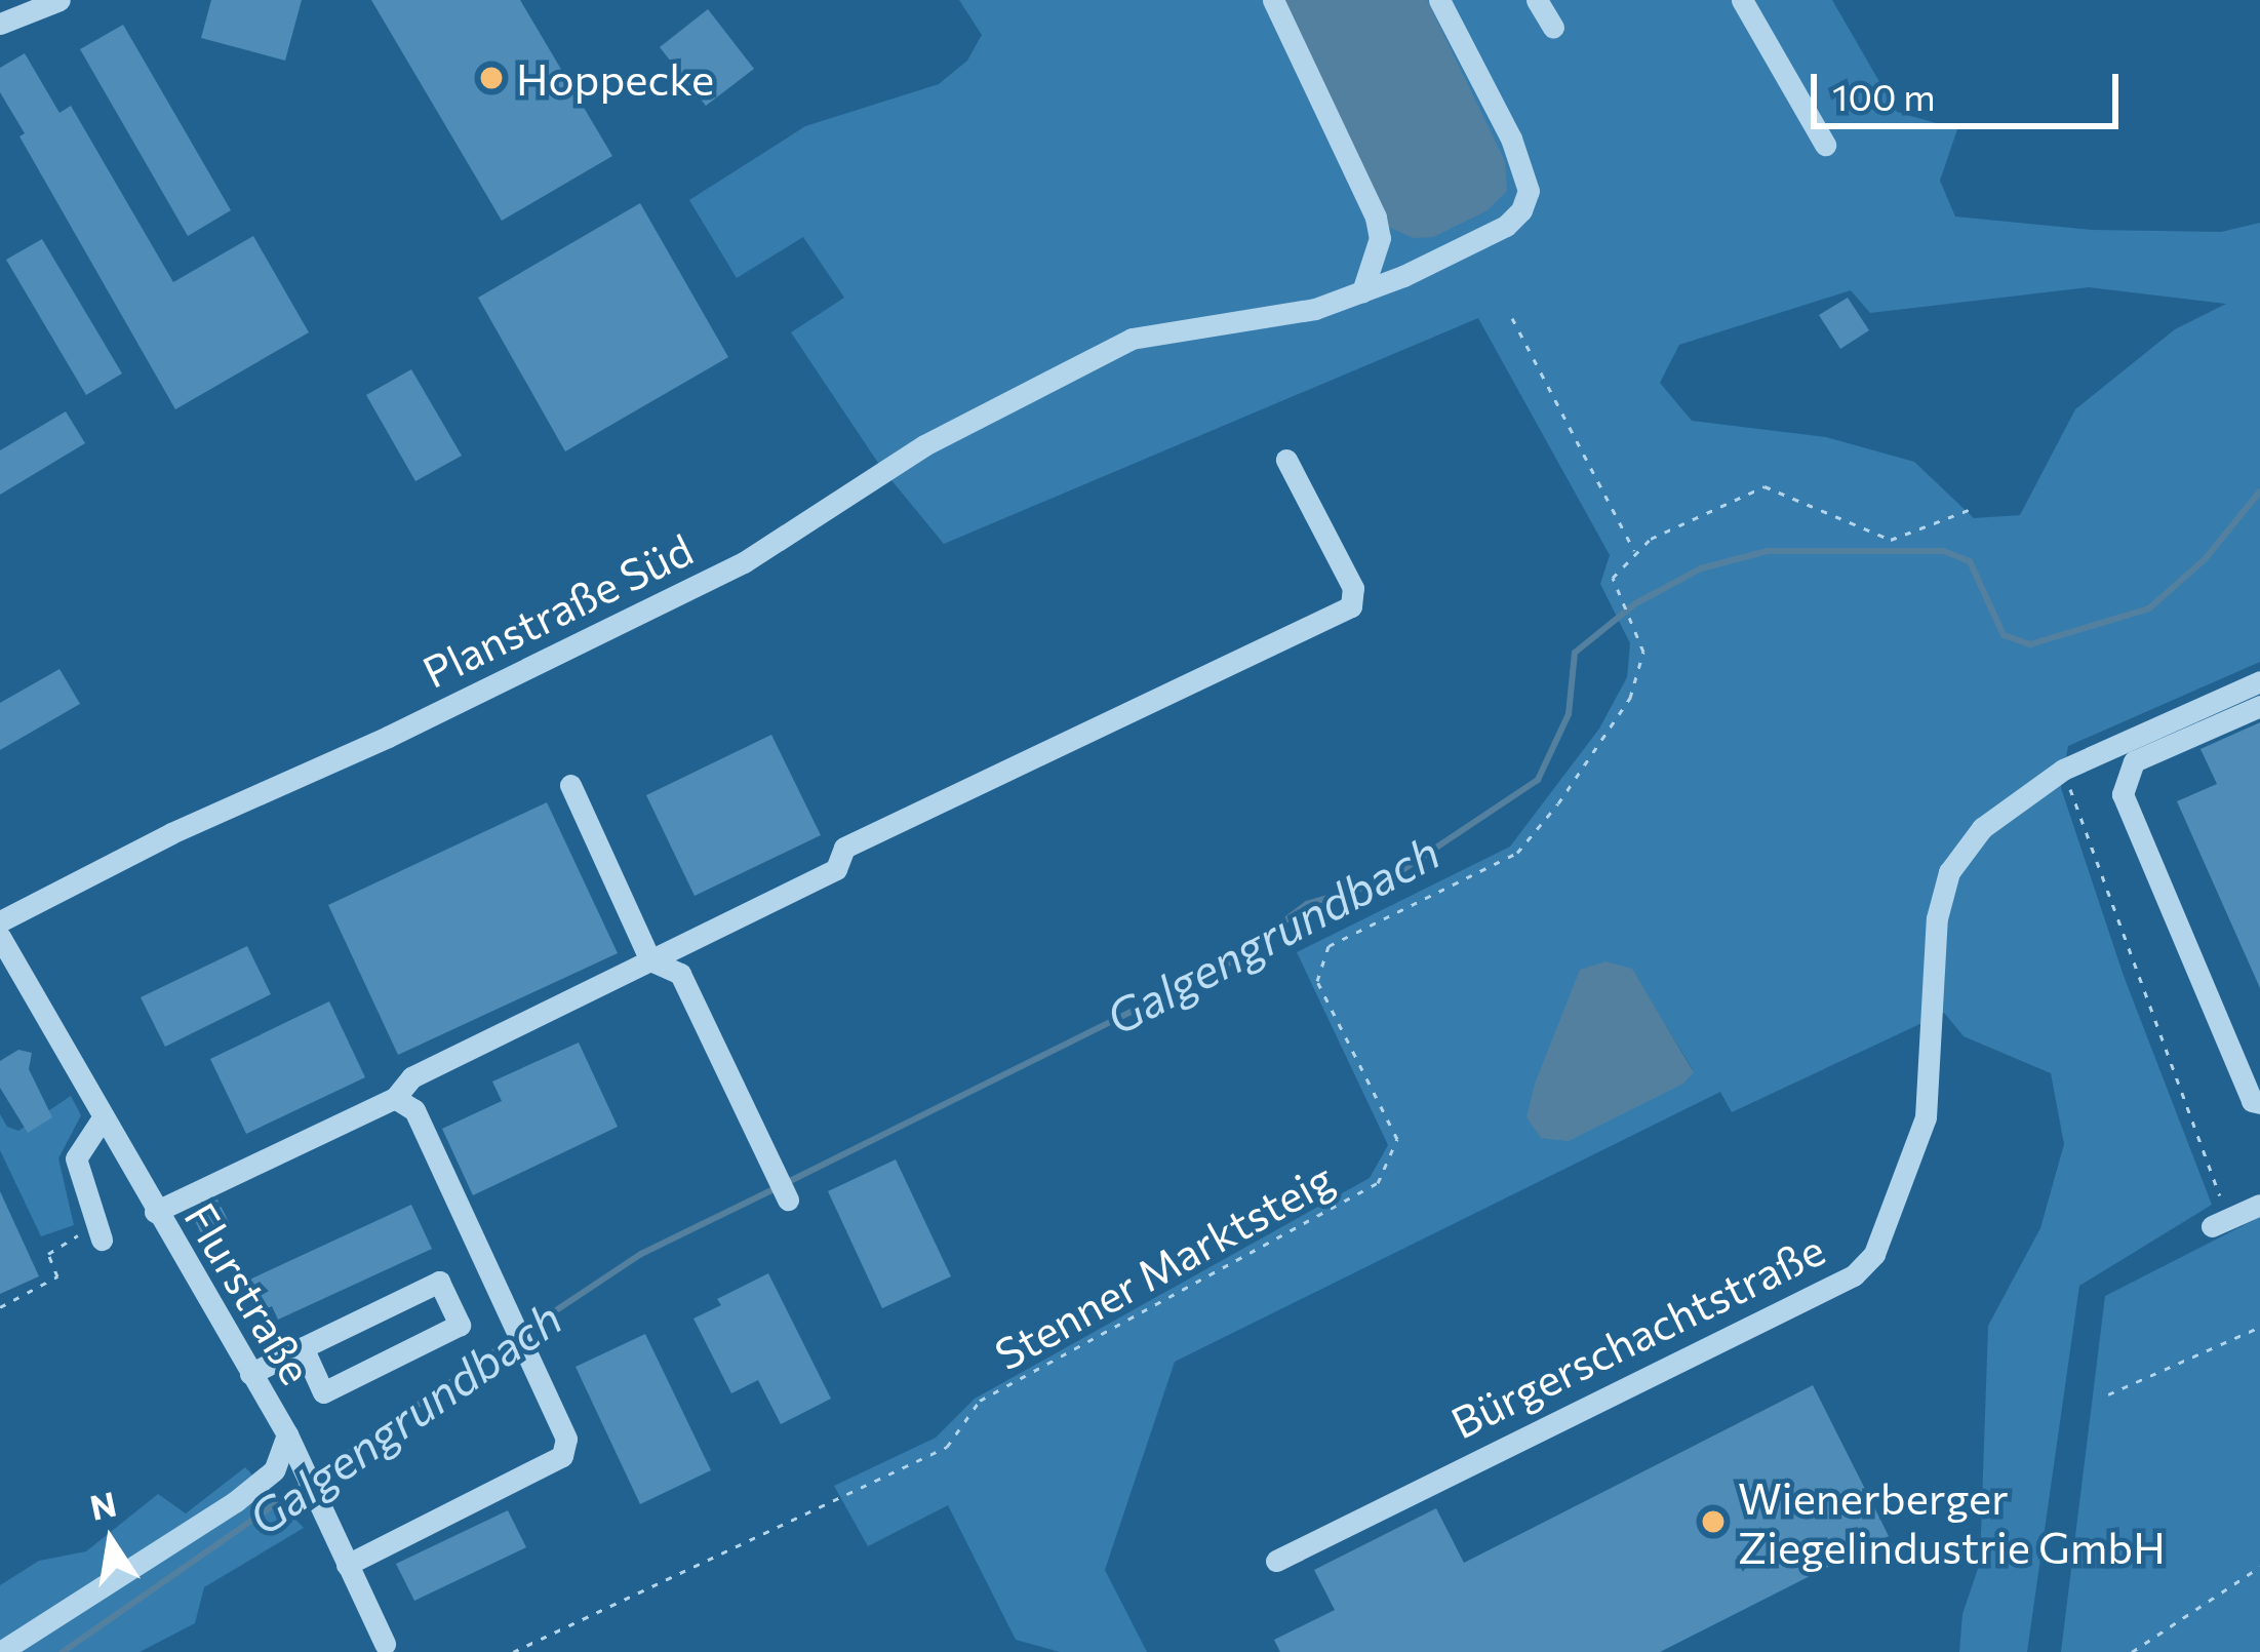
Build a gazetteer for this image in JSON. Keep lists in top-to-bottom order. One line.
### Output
{"streets":{"street":["Planstraße Süd","Flurstraße","Bürgerschachtstraße"],"path":["Stenner Marktsteig"]},"water":["Galgengrundbach"],"places":["Hoppecke","Wienerberger Ziegelindustrie GmbH"],"scale_bar":"100 m","north":"top"}
